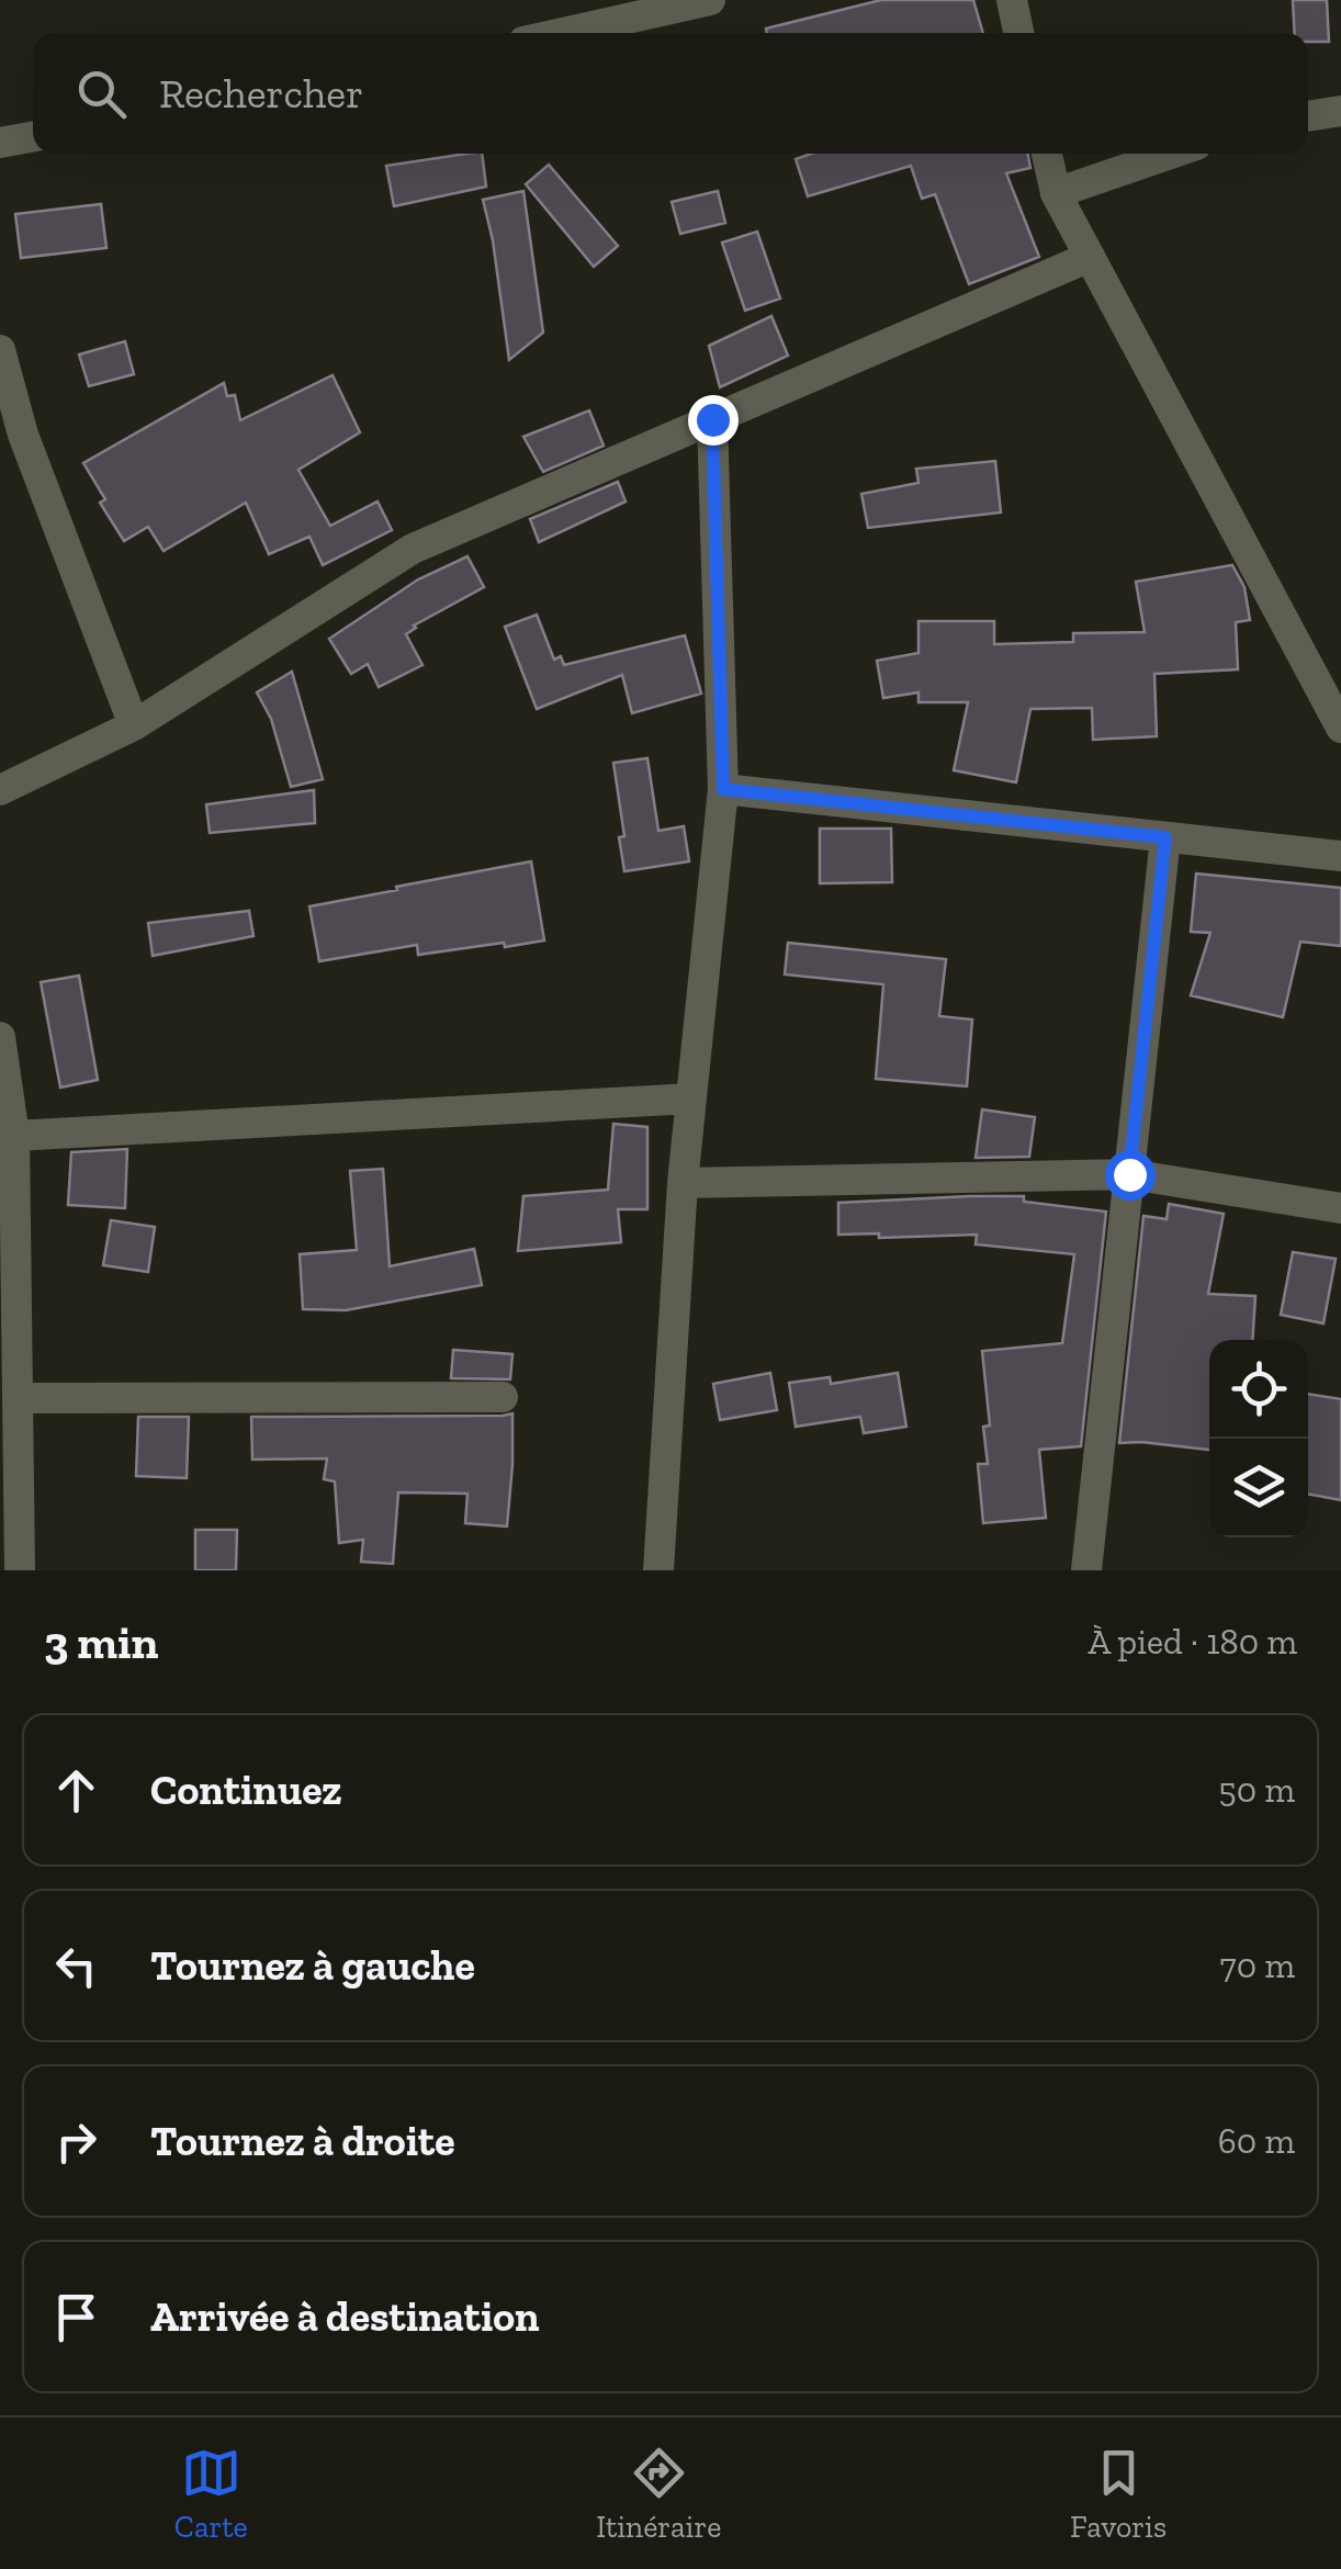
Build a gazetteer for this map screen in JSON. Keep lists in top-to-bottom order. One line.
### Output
{"page":{"search":"Rechercher","heading":["3 min","À pied · 180 m"],"list":[["Continuez","50 m"],["Tournez à gauche","70 m"],["Tournez à droite","60 m"],"Arrivée à destination"],"nav":["Carte","Itinéraire","Favoris"]}}
